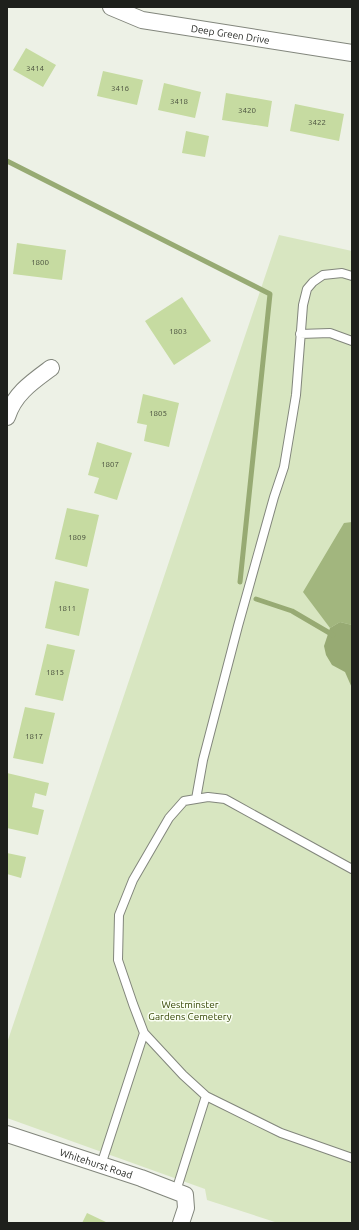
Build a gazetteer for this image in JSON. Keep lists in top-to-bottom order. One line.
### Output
{"streets":{"street":["Deep Green Drive","Whitehurst Road"]},"parks":["Westminster Gardens Cemetery"],"house_numbers":["3414","3416","3418","3420","3422","1800","1803","1805","1807","1809","1811","1815","1817"]}
